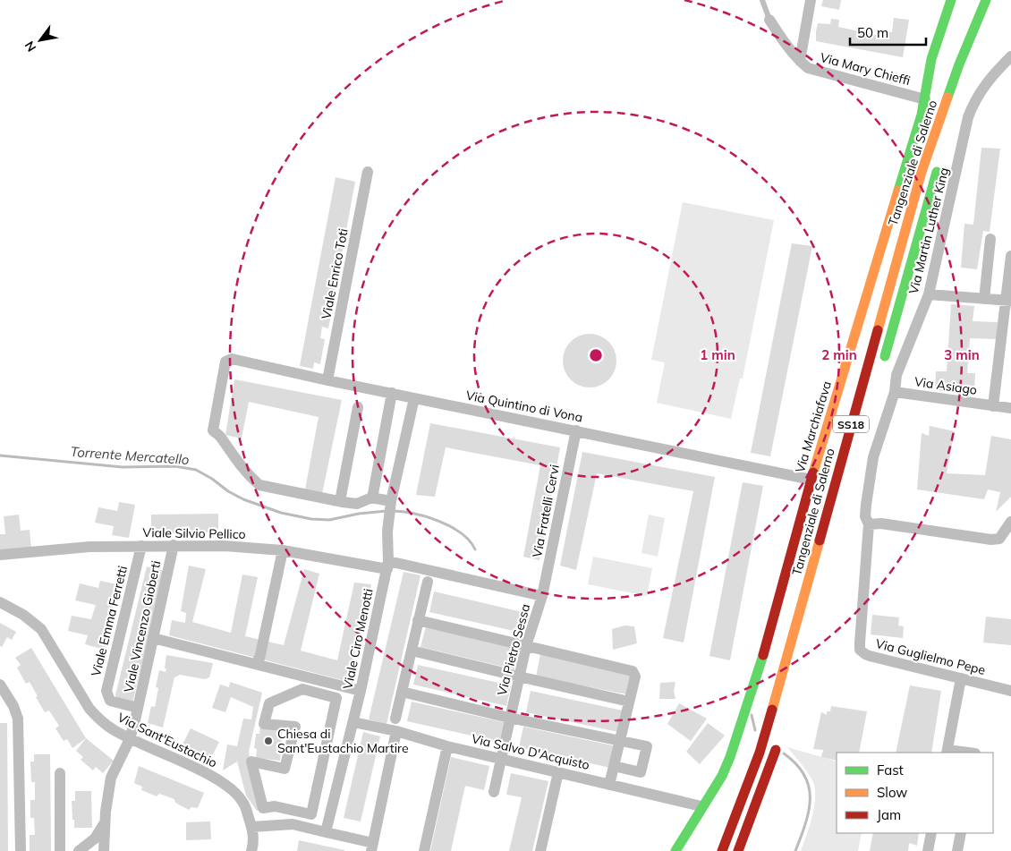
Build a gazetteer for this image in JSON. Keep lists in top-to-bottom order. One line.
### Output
{"streets":{"main road":["Tangenziale di Salerno","SS18","Via Marchiafava"],"street":["Via Mary Chieffi","Via Martin Luther King","Viale Enrico Toti","Via Asiago","Via Quintino di Vona","Via Fratelli Cervi","Viale Silvio Pellico","Viale Emma Ferretti","Viale Vincenzo Gioberti","Viale Ciro Menotti","Via Pietro Sessa","Via Guglielmo Pepe","Via Sant'Eustachio","Via Salvo D'Acquisto"]},"crossings":[["Via Mary Chieffi","Via Marchiafava"],["Via Martin Luther King","Via Asiago"],["Via Martin Luther King","Via Guglielmo Pepe"],["Viale Enrico Toti","Via Quintino di Vona"],["Via Quintino di Vona","Via Marchiafava"],["Via Quintino di Vona","Via Fratelli Cervi"],["Via Quintino di Vona","Viale Ciro Menotti"],["Via Marchiafava","Via Salvo D'Acquisto"],["Via Fratelli Cervi","Via Pietro Sessa"],["Viale Silvio Pellico","Viale Emma Ferretti"],["Viale Silvio Pellico","Viale Vincenzo Gioberti"],["Viale Silvio Pellico","Viale Ciro Menotti"],["Viale Silvio Pellico","Via Pietro Sessa"],["Viale Emma Ferretti","Viale Vincenzo Gioberti"],["Viale Vincenzo Gioberti","Via Sant'Eustachio"],["Viale Ciro Menotti","Via Pietro Sessa"],["Viale Ciro Menotti","Via Salvo D'Acquisto"],["Via Pietro Sessa","Via Salvo D'Acquisto"]],"water":["Torrente Mercatello"],"places":["Chiesa di Sant'Eustachio Martire"],"legend":["Fast","Slow","Jam"],"scale_bar":"50 m","north":"bottom left","rings":["1 min","2 min","3 min"]}
